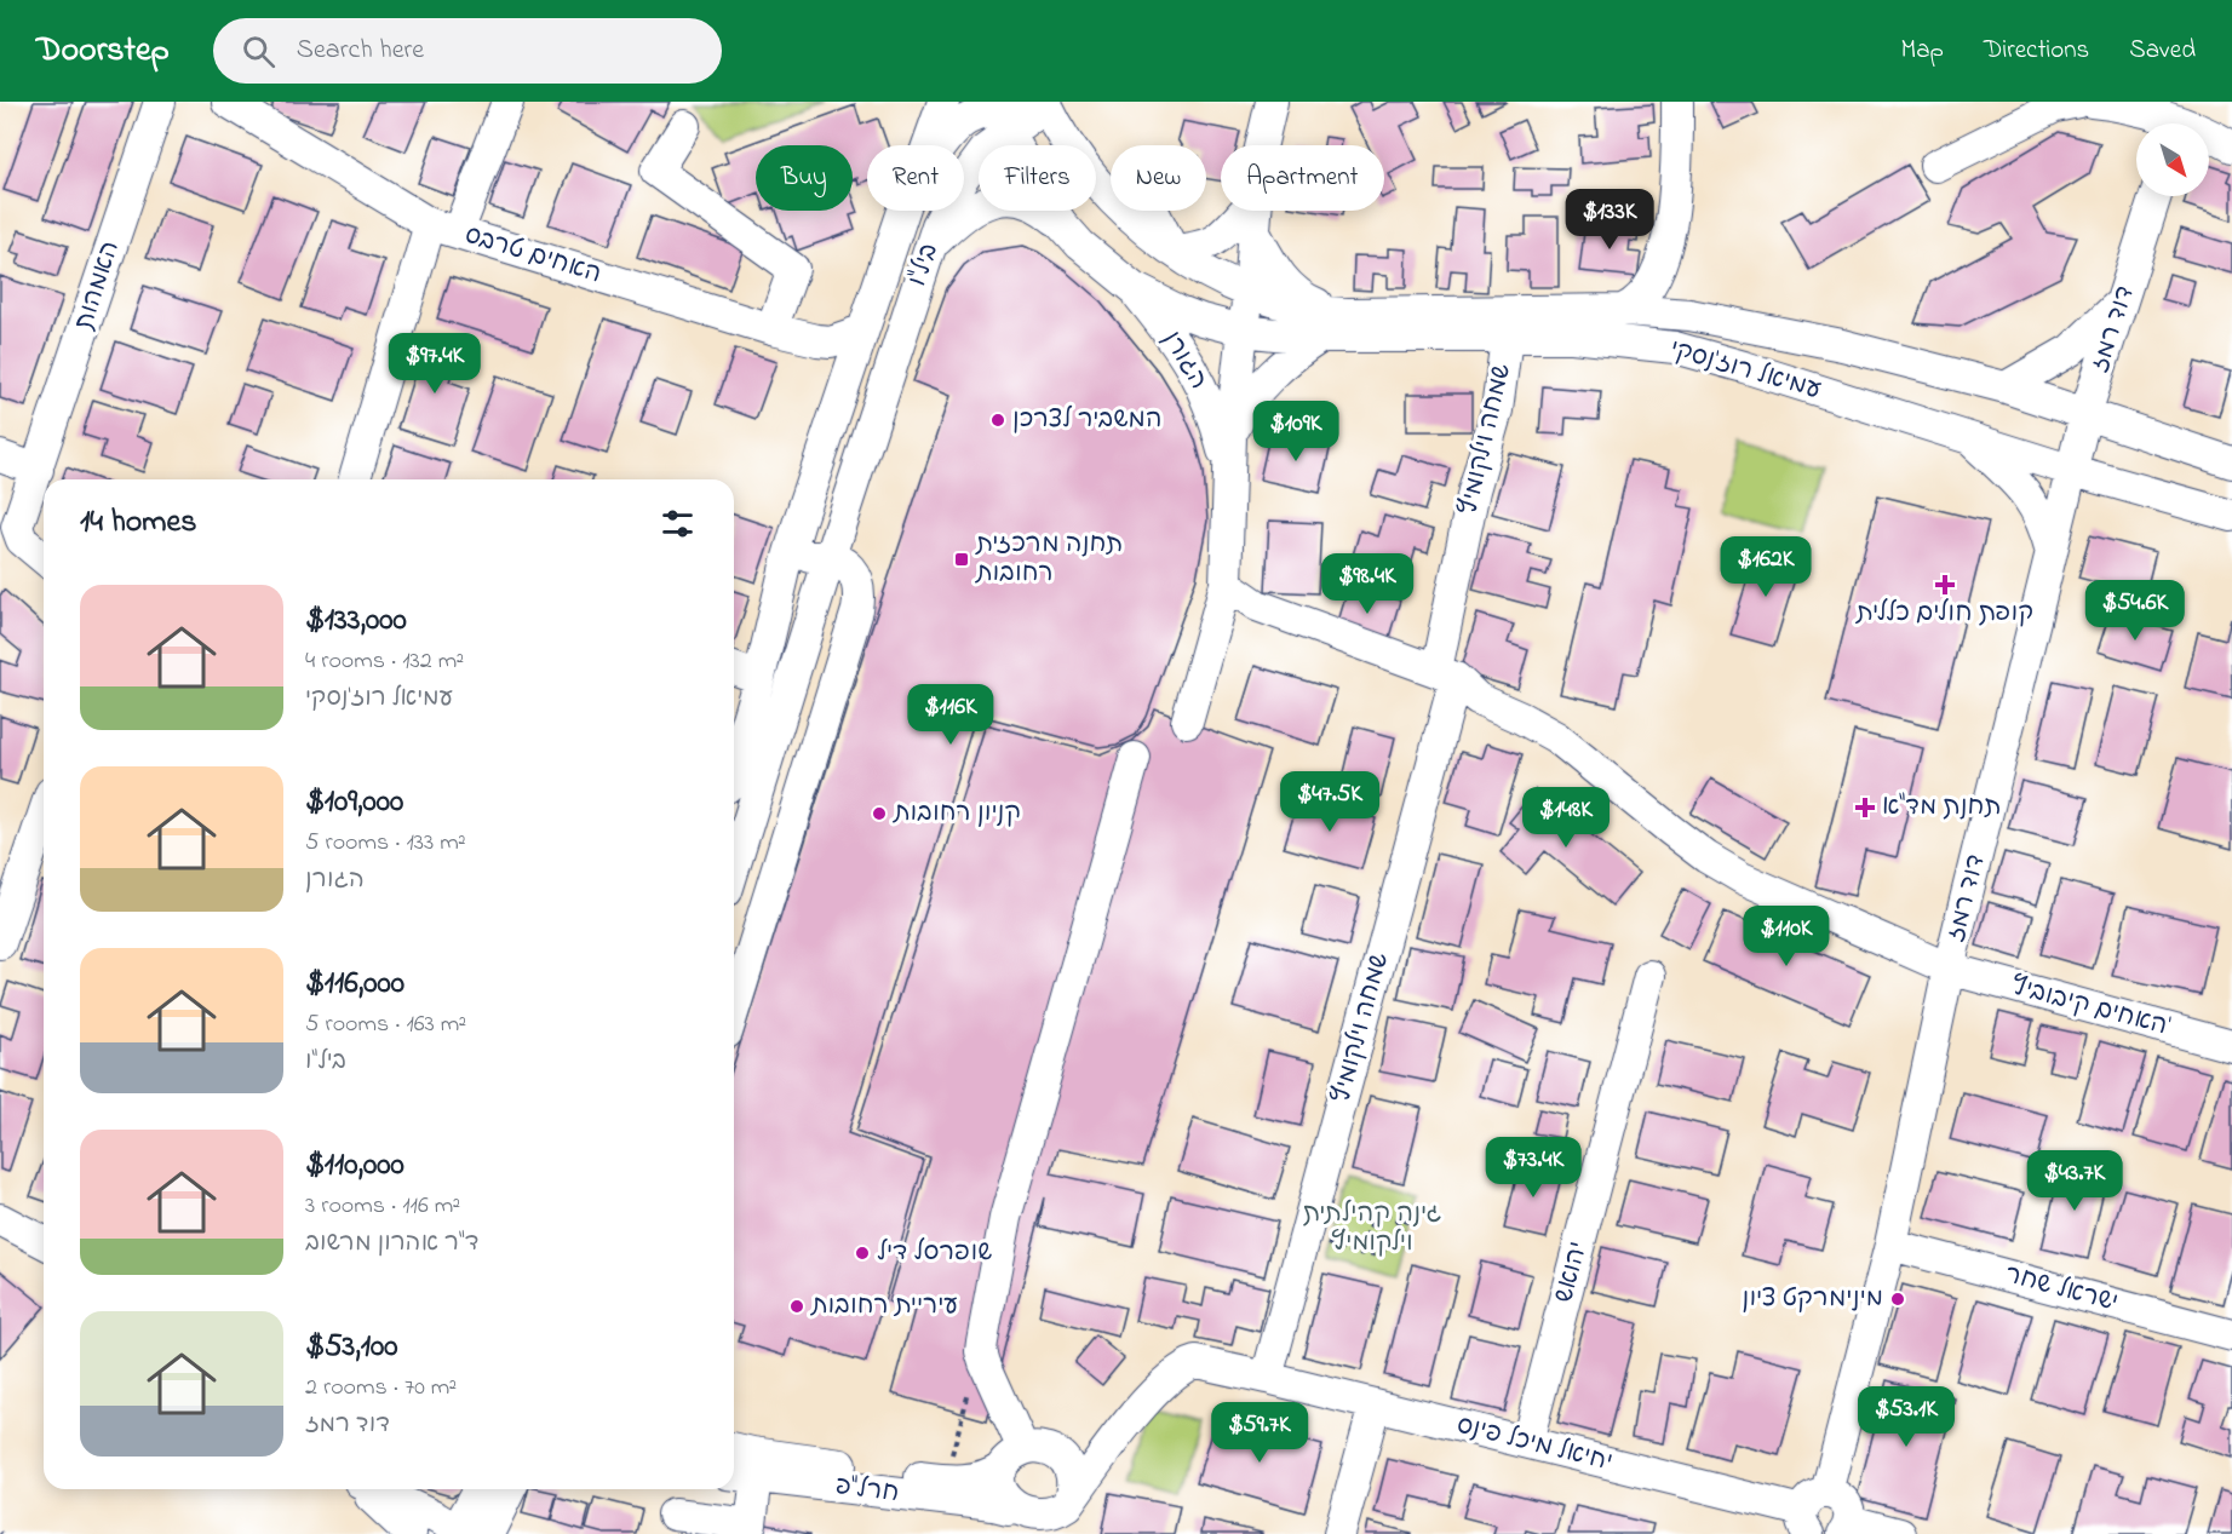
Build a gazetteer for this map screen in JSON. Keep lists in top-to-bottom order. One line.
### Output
{"streets":{"street":["האחים טרבס","ביל\"ו","האמהות","דוד רמז","הגורן","עמיאל רוז'נסקי","שמחה וילקומיץ","האחים קיבוביץ'","יהואש","ישראל שחר","יחיאל מיכל פינס","חרל\"פ"]},"crossings":[["האחים טרבס","ביל\"ו"],["ביל\"ו","עמיאל רוז'נסקי"],["דוד רמז","עמיאל רוז'נסקי"],["דוד רמז","האחים קיבוביץ'"],["דוד רמז","ישראל שחר"],["דוד רמז","יחיאל מיכל פינס"],["הגורן","עמיאל רוז'נסקי"],["עמיאל רוז'נסקי","שמחה וילקומיץ"],["שמחה וילקומיץ","האחים קיבוביץ'"],["שמחה וילקומיץ","יחיאל מיכל פינס"],["יהואש","יחיאל מיכל פינס"]],"parks":["גינה קהילתית וילקומיץ"],"places":{"other":["המשביר לצרכן","קניון רחובות","שופרסל דיל","מינימרקט ציון","עיריית רחובות"],"transit":["תחנה מרכזית רחובות"],"health":["קופת חולים כללית","תחנת מד\"א"]},"north":"bottom right","page":{"header":"Doorstep","search":"Search here","nav":["Map","Directions","Saved"],"chip":["Buy","Rent","Filters","New","Apartment"],"price":["$133K","$97.4K","$109K","$162K","$98.4K","$54.6K","$116K","$47.5K","$148K","$110K","$73.4K","$43.7K","$53.1K","$59.7K"],"heading":"14 homes","list":[{"name":"$133,000","note":"4 rooms · 132 m² · עמיאל רוז'נסקי"},{"name":"$109,000","note":"5 rooms · 133 m² · הגורן"},{"name":"$116,000","note":"5 rooms · 163 m² · ביל\"ו"},{"name":"$110,000","note":"3 rooms · 116 m² · ד\"ר אהרון מרשוב"},{"name":"$53,100","note":"2 rooms · 70 m² · דוד רמז"}]}}
